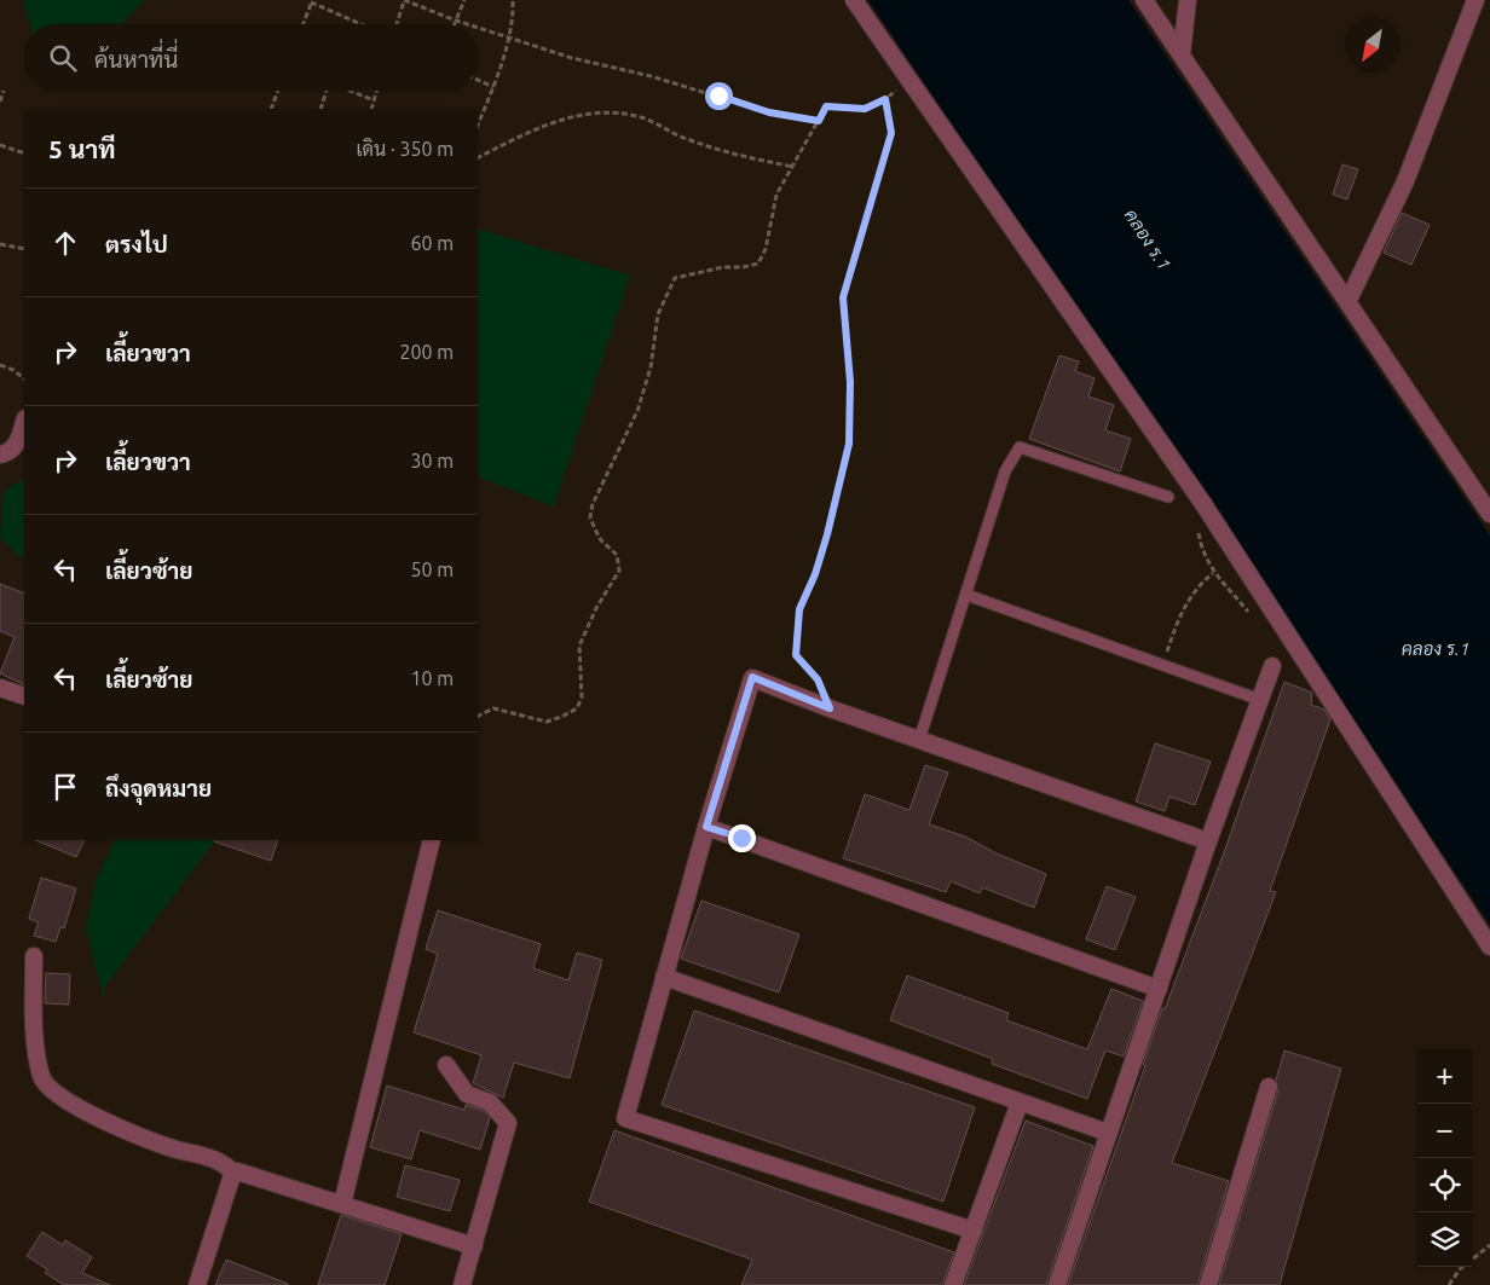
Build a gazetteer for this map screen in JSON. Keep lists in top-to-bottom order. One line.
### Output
{"water":["คลอง ร.1"],"north":"bottom left","page":{"search":"ค้นหาที่นี่","heading":["5 นาที","เดิน · 350 m"],"list":[["ตรงไป","60 m"],["เลี้ยวขวา","200 m"],["เลี้ยวขวา","30 m"],["เลี้ยวซ้าย","50 m"],["เลี้ยวซ้าย","10 m"],"ถึงจุดหมาย"],"map_buttons":["+","−"]}}
